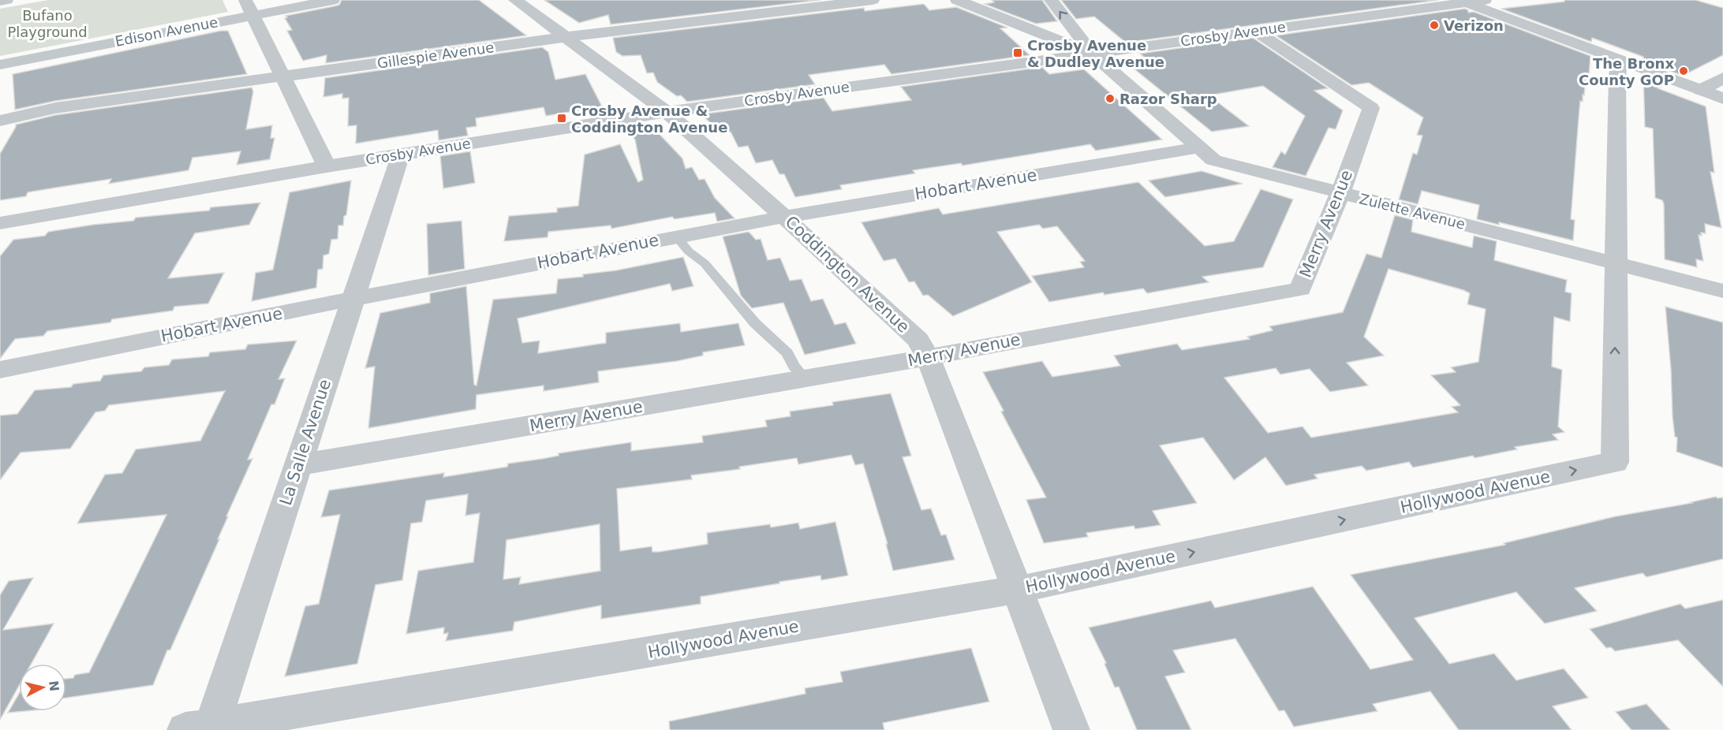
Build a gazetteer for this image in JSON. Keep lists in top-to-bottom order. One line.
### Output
{"streets":{"street":["Edison Avenue","Crosby Avenue","Gillespie Avenue","Hobart Avenue","Zulette Avenue","Merry Avenue","Coddington Avenue","La Salle Avenue","Hollywood Avenue"]},"crossings":[["Crosby Avenue","Zulette Avenue"],["Crosby Avenue","Merry Avenue"],["Crosby Avenue","Coddington Avenue"],["Crosby Avenue","La Salle Avenue"],["Gillespie Avenue","Coddington Avenue"],["Hobart Avenue","Zulette Avenue"],["Hobart Avenue","Coddington Avenue"],["Hobart Avenue","La Salle Avenue"],["Zulette Avenue","Merry Avenue"],["Zulette Avenue","Hollywood Avenue"],["Merry Avenue","Coddington Avenue"],["Merry Avenue","La Salle Avenue"],["Coddington Avenue","Hollywood Avenue"],["La Salle Avenue","Hollywood Avenue"]],"one_way":["Hollywood Avenue"],"parks":["Bufano Playground"],"places":{"other":["Verizon","The Bronx County GOP","Razor Sharp"],"transit":["Crosby Avenue & Dudley Avenue","Crosby Avenue & Coddington Avenue"]},"north":"right"}
